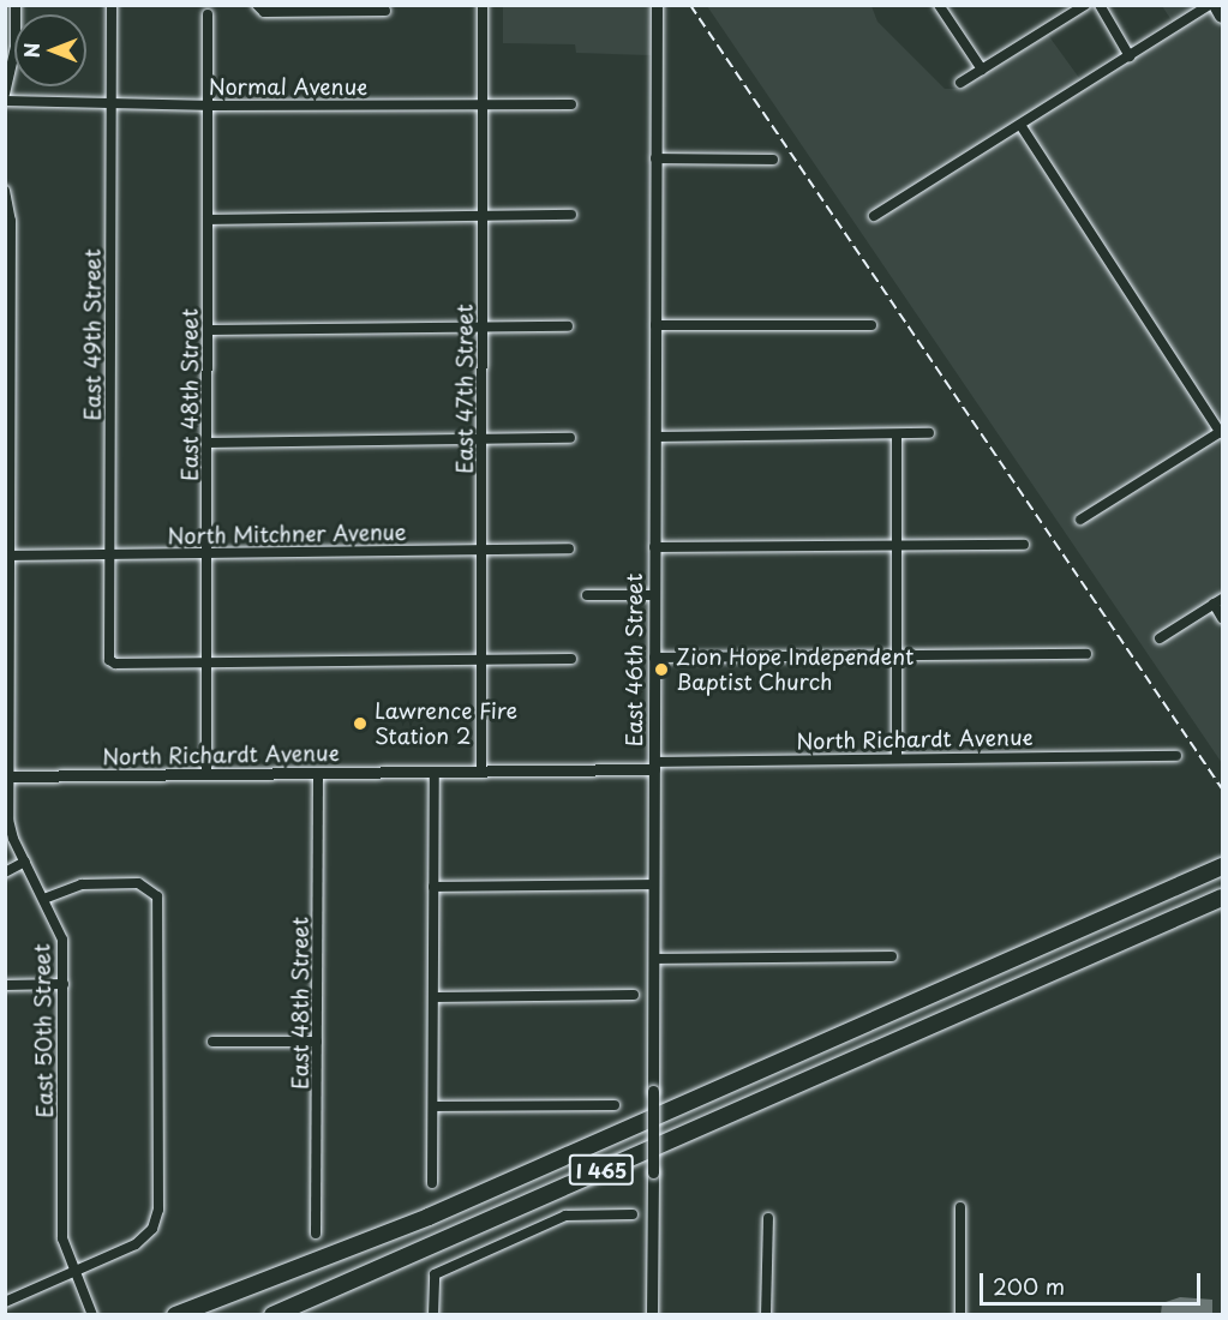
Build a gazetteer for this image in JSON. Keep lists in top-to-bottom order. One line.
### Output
{"streets":{"highway":["I 465"],"street":["Normal Avenue","East 49th Street","East 47th Street","East 48th Street","North Mitchner Avenue","East 46th Street","North Richardt Avenue","East 50th Street"]},"crossings":[["Normal Avenue","East 49th Street"],["Normal Avenue","East 47th Street"],["Normal Avenue","East 48th Street"],["East 49th Street","East 48th Street"],["East 49th Street","North Mitchner Avenue"],["East 47th Street","North Mitchner Avenue"],["East 47th Street","North Richardt Avenue"],["East 48th Street","North Mitchner Avenue"],["East 48th Street","North Richardt Avenue"],["North Mitchner Avenue","East 50th Street"],["East 46th Street","North Richardt Avenue"],["North Richardt Avenue","East 50th Street"]],"places":["Zion Hope Independent Baptist Church","Lawrence Fire Station 2"],"scale_bar":"200 m","north":"left"}
